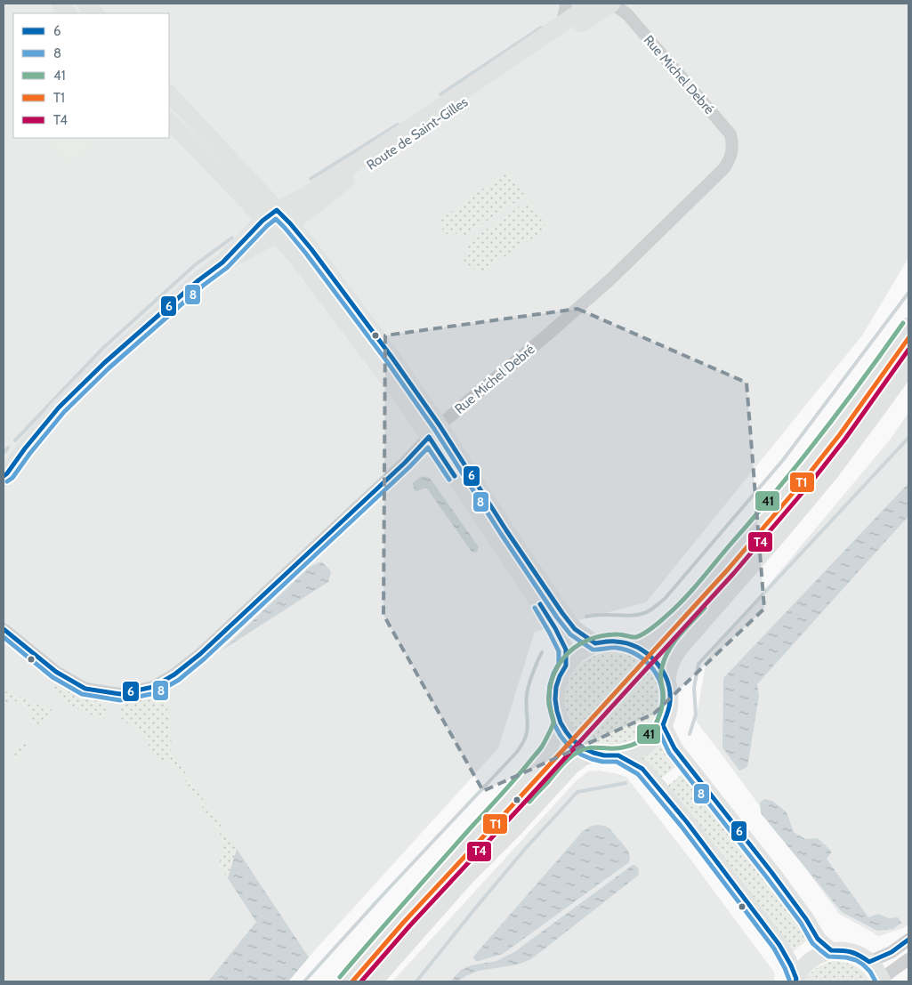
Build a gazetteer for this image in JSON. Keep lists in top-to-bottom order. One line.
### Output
{"streets":{"main road":["Route de Saint-Gilles"],"street":["Rue Michel Debré"]},"crossings":[["Rue Michel Debré","Route de Saint-Gilles"]],"lines":["transit line 6","transit line 8","transit line 41","transit line T1","transit line T4"],"legend":["6","8","41","T1","T4"]}
